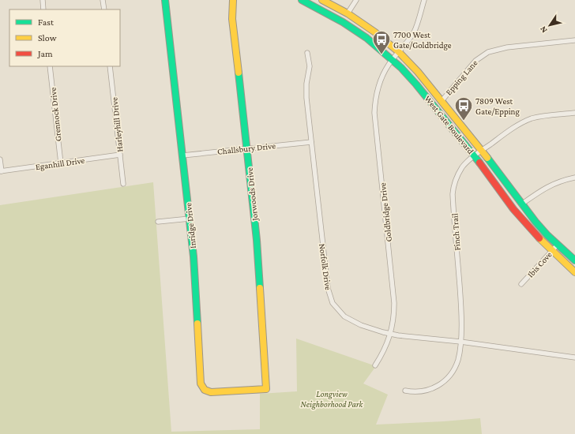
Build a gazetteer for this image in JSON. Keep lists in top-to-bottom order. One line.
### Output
{"streets":{"street":["Epping Lane","Grennock Drive","Harleyhill Drive","West Gate Boulevard","Challsbury Drive","Eganhill Drive","Jorwoods Drive","Goldbridge Drive","Inridge Drive","Finch Trail","Ibis Cove","Norfolk Drive"]},"crossings":[["Epping Lane","West Gate Boulevard"],["Grennock Drive","Eganhill Drive"],["Harleyhill Drive","Eganhill Drive"],["West Gate Boulevard","Goldbridge Drive"],["West Gate Boulevard","Finch Trail"],["West Gate Boulevard","Ibis Cove"],["Challsbury Drive","Jorwoods Drive"],["Challsbury Drive","Inridge Drive"],["Challsbury Drive","Norfolk Drive"],["Jorwoods Drive","Inridge Drive"],["Goldbridge Drive","Norfolk Drive"],["Finch Trail","Norfolk Drive"]],"parks":["Longview Neighborhood Park"],"places":{"bus stop":["7700 West Gate/Goldbridge","7809 West Gate/Epping"]},"legend":["Fast","Slow","Jam"],"north":"bottom left"}
